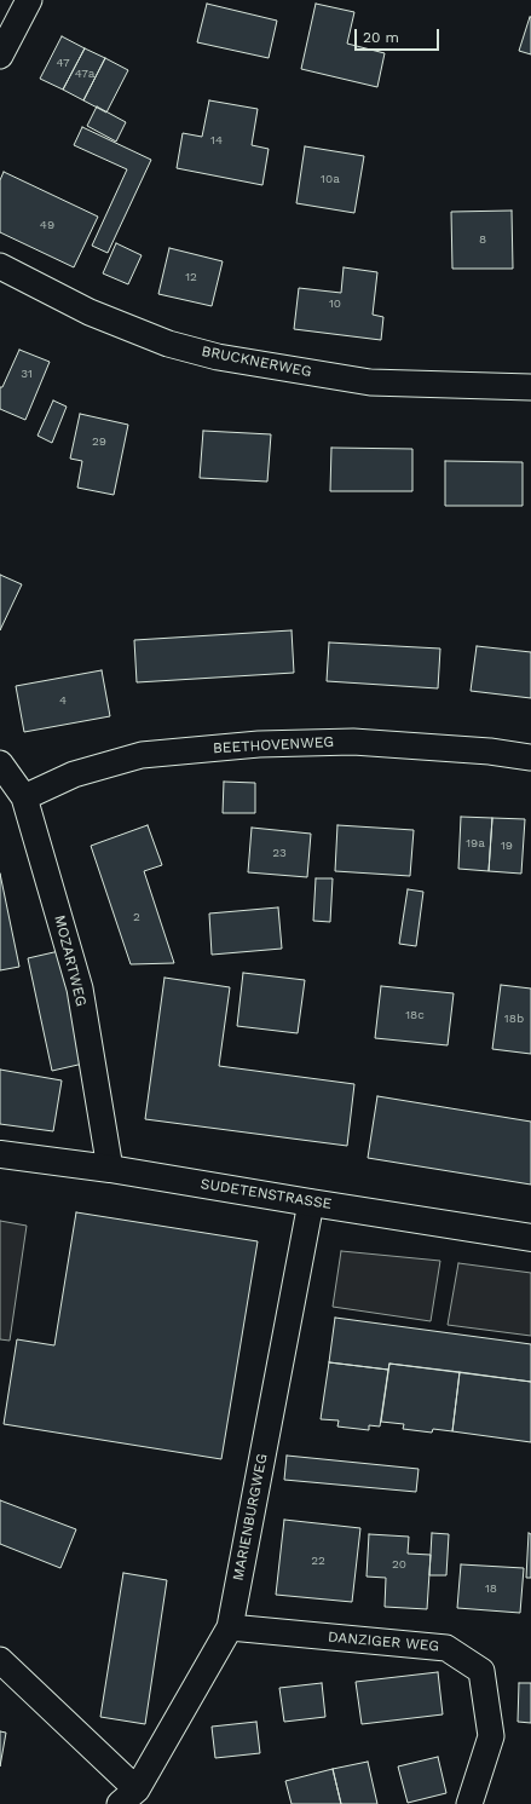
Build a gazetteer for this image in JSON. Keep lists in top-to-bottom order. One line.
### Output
{"streets":{"street":["BRUCKNERWEG","BEETHOVENWEG","MOZARTWEG","SUDETENSTRASSE","MARIENBURGWEG","DANZIGER WEG"]},"crossings":[["BEETHOVENWEG","MOZARTWEG"],["MOZARTWEG","SUDETENSTRASSE"],["SUDETENSTRASSE","MARIENBURGWEG"],["MARIENBURGWEG","DANZIGER WEG"]],"house_numbers":["47","47a","14","10a","49","8","12","10","31","29","4","19a","19","23","2","18c","18b","22","20","18"],"scale_bar":"20 m"}
